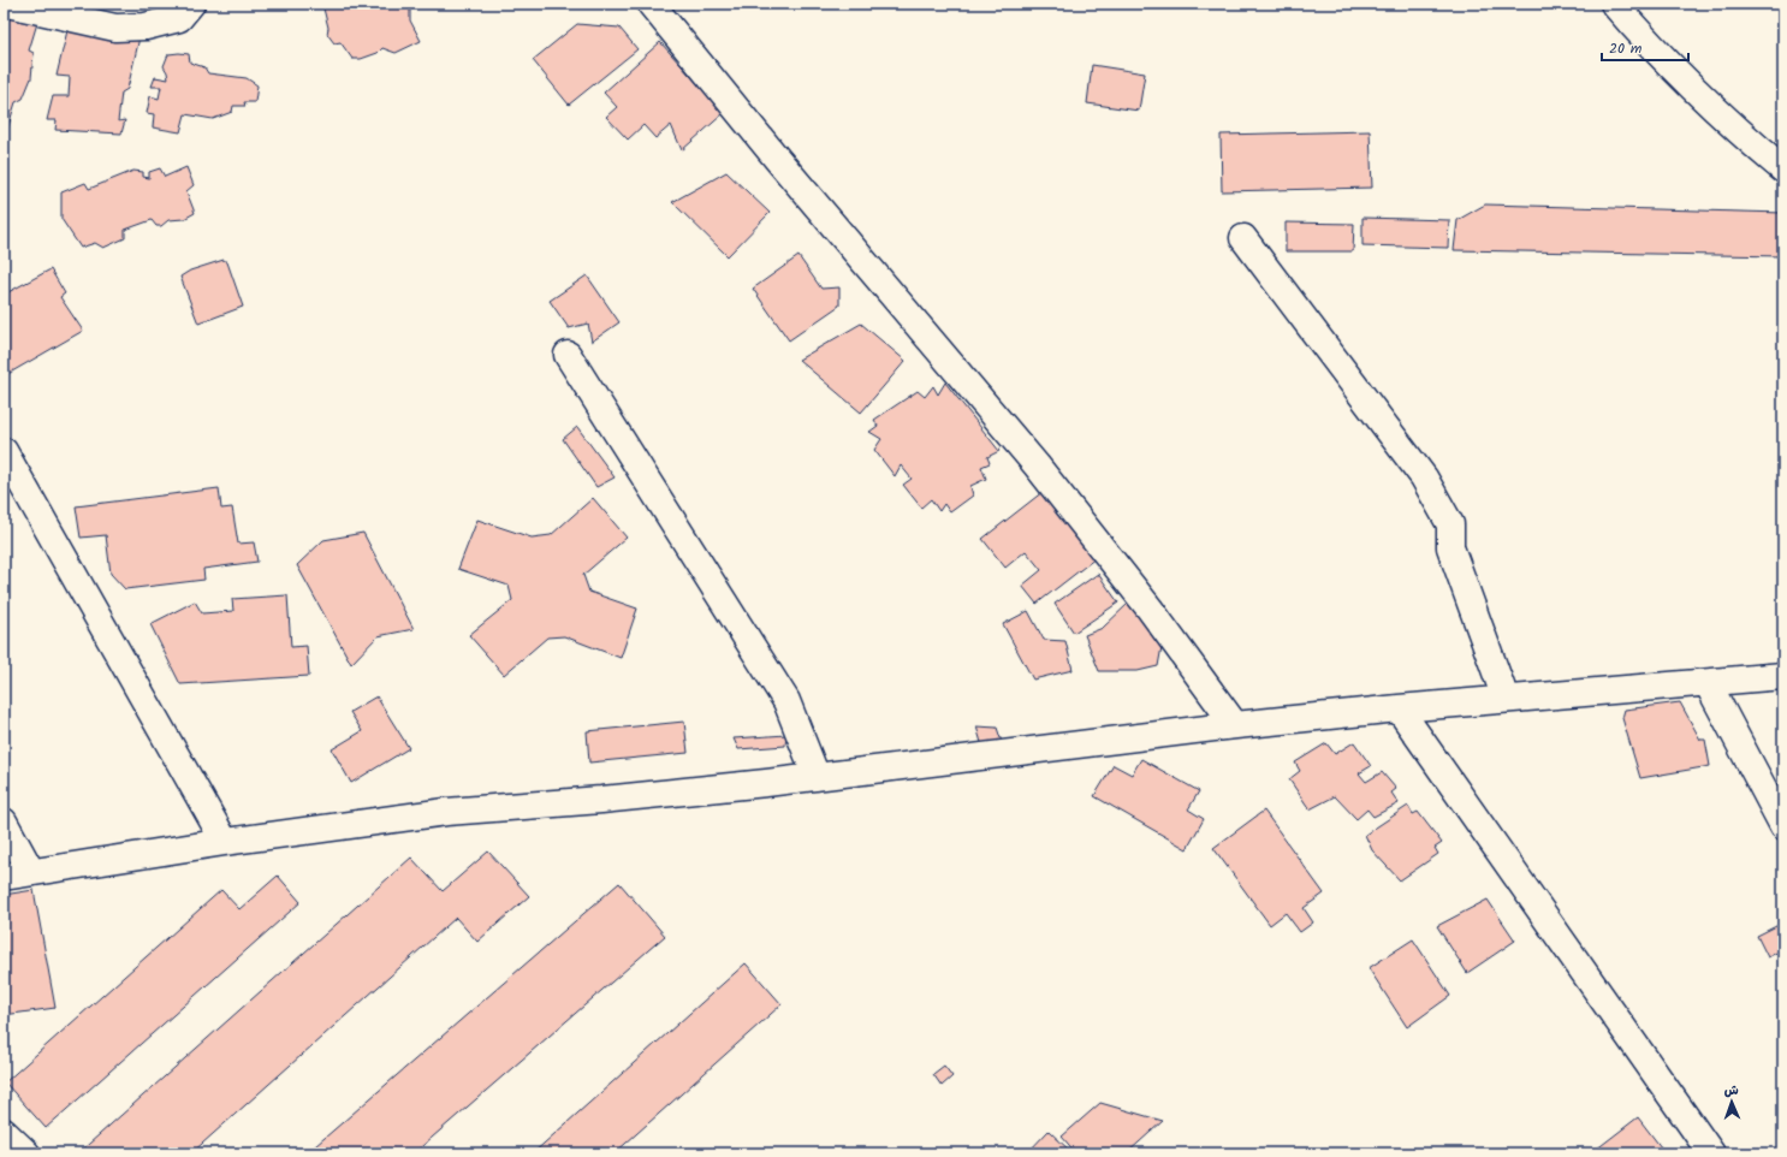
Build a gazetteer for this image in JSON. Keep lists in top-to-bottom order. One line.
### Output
{"scale_bar":"20 m","north":"top"}
